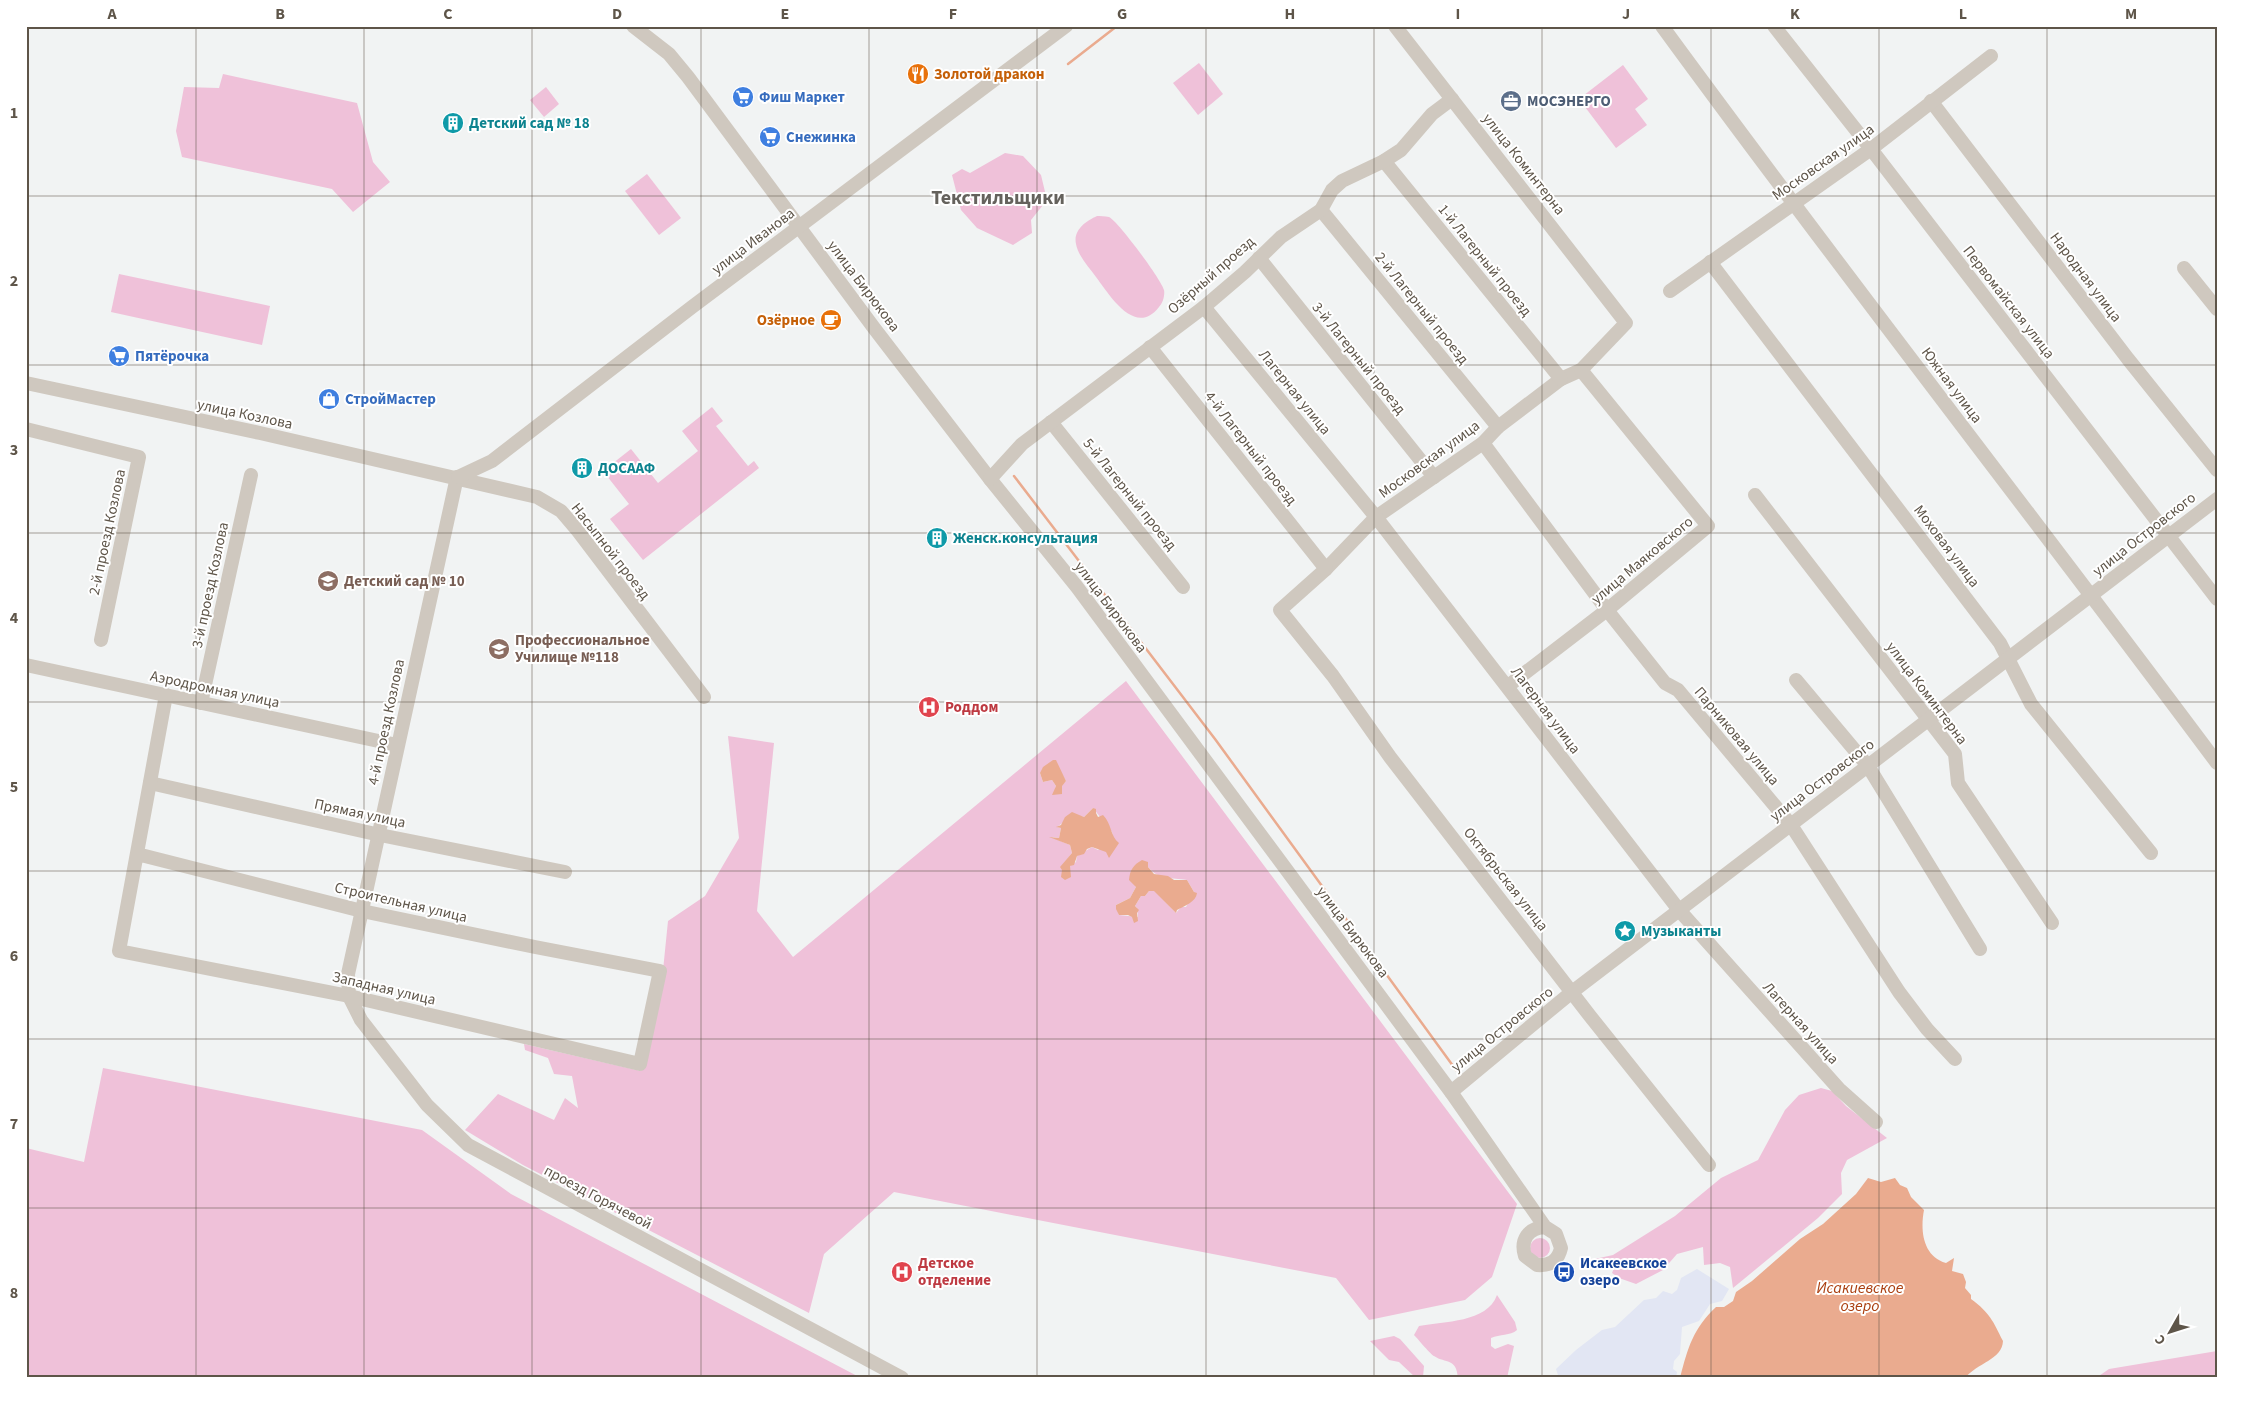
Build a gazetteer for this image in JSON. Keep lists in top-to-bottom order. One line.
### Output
{"streets":{"street":["Московская улица","улица Коминтерна","улица Иванова","1-й Лагерный проезд","Озёрный проезд","Народная улица","улица Бирюкова","Первомайская улица","2-й Лагерный проезд","3-й Лагерный проезд","Южная улица","Лагерная улица","улица Козлова","4-й Лагерный проезд","5-й Лагерный проезд","2-й проезд Козлова","улица Островского","Моховая улица","Насыпной проезд","улица Маяковского","3-й проезд Козлова","Аэродромная улица","4-й проезд Козлова","Парниковая улица","Прямая улица","Октябрьская улица","Строительная улица","Западная улица","проезд Горячевой"]},"crossings":[["Московская улица","улица Коминтерна"],["Московская улица","1-й Лагерный проезд"],["Московская улица","Народная улица"],["Московская улица","Первомайская улица"],["Московская улица","2-й Лагерный проезд"],["Московская улица","3-й Лагерный проезд"],["Московская улица","Южная улица"],["Московская улица","Лагерная улица"],["Московская улица","4-й Лагерный проезд"],["Московская улица","Моховая улица"],["Московская улица","улица Маяковского"],["Московская улица","Парниковая улица"],["Московская улица","Октябрьская улица"],["улица Коминтерна","Озёрный проезд"],["улица Коминтерна","улица Островского"],["улица Иванова","улица Бирюкова"],["улица Иванова","улица Козлова"],["улица Иванова","Насыпной проезд"],["улица Иванова","4-й проезд Козлова"],["1-й Лагерный проезд","Озёрный проезд"],["Озёрный проезд","улица Бирюкова"],["Озёрный проезд","2-й Лагерный проезд"],["Озёрный проезд","3-й Лагерный проезд"],["Озёрный проезд","Лагерная улица"],["Озёрный проезд","4-й Лагерный проезд"],["Озёрный проезд","5-й Лагерный проезд"],["улица Бирюкова","улица Островского"],["Первомайская улица","улица Островского"],["Южная улица","улица Островского"],["Лагерная улица","улица Островского"],["Лагерная улица","улица Маяковского"],["улица Козлова","Насыпной проезд"],["улица Козлова","4-й проезд Козлова"],["улица Островского","Моховая улица"],["улица Островского","Парниковая улица"],["улица Островского","Октябрьская улица"],["Насыпной проезд","4-й проезд Козлова"],["улица Маяковского","Парниковая улица"],["3-й проезд Козлова","Аэродромная улица"],["Аэродромная улица","4-й проезд Козлова"],["4-й проезд Козлова","Прямая улица"],["4-й проезд Козлова","Строительная улица"],["4-й проезд Козлова","проезд Горячевой"],["Строительная улица","Западная улица"],["Западная улица","проезд Горячевой"]],"districts":["Текстильщики"],"water":["Исакиевское озеро"],"places":{"restaurant":["Золотой дракон"],"supermarket":["Фиш Маркет","Снежинка","Пятёрочка"],"office":["МОСЭНЕРГО"],"building":["Детский сад № 18","ДОСААФ","Женск.консультация"],"cafe":["Озёрное"],"shop":["СтройМастер"],"school or university":["Детский сад № 10","Профессиональное Училище №118"],"hospital":["Роддом","Детское отделение"],"place":["Музыканты"],"bus stop":["Исакеевское озеро"]},"north":"bottom left","grid":{"columns":["A","B","C","D","E","F","G","H","I","J","K","L","M"],"rows":["1","2","3","4","5","6","7","8"]}}
